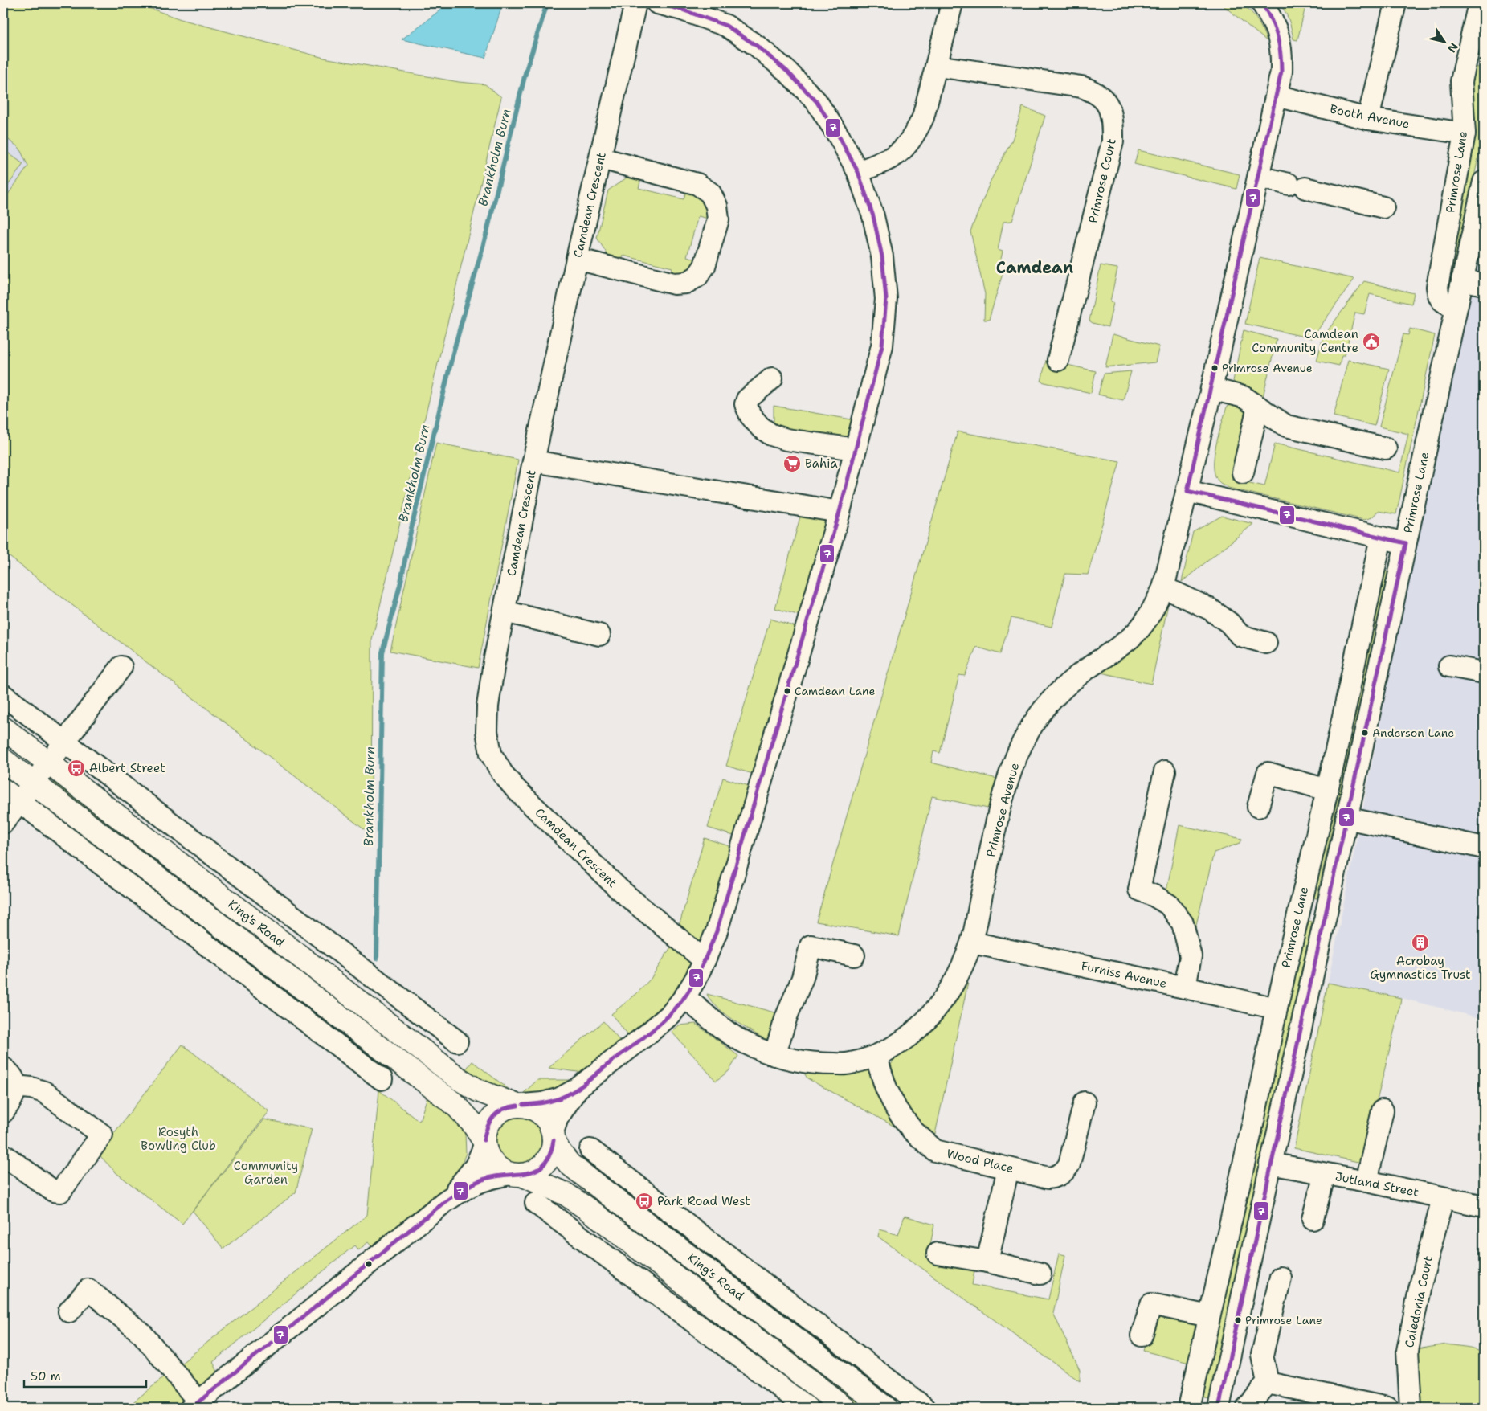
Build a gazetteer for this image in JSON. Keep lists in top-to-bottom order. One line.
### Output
{"streets":{"main road":["King's Road"],"street":["Booth Avenue","Primrose Lane","Primrose Court","Camdean Crescent","Primrose Avenue","Furniss Avenue","Wood Place","Jutland Street","Caledonia Court"]},"crossings":[["Booth Avenue","Primrose Lane"],["Booth Avenue","Primrose Avenue"],["Primrose Lane","Furniss Avenue"],["Primrose Lane","Jutland Street"],["Primrose Avenue","Furniss Avenue"],["Primrose Avenue","Wood Place"],["Jutland Street","Caledonia Court"]],"districts":["Camdean"],"water":["Brankholm Burn"],"parks":["Rosyth Bowling Club","Community Garden"],"places":{"public building":["Camdean Community Centre"],"other":["Primrose Avenue","Camdean Lane","Anderson Lane","Primrose Lane"],"supermarket":["Bahia"],"bus stop":["Albert Street","Park Road West"],"building":["Acrobay Gymnastics Trust"]},"lines":["transit line 7"],"scale_bar":"50 m","north":"bottom right"}
